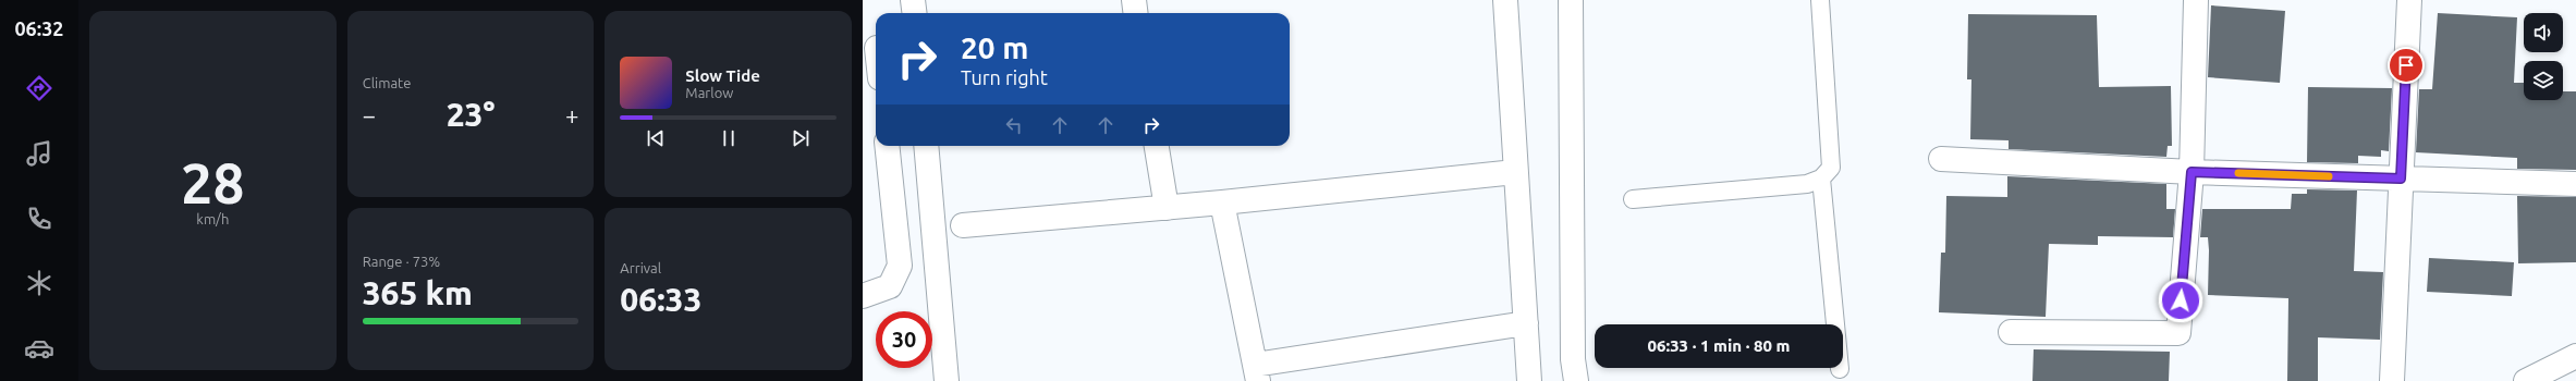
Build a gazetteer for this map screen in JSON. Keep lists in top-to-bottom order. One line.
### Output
{"page":{"tabs":"06:32","tile":[["28","km/h"],"Climate",["Range · 73%","365 km"],["Arrival","06:33"]],"turn":["20 m","Turn right"],"song":["Slow Tide","Marlow"],"heat":["−","23°","+"],"limit":"30","trip":"06:33 · 1 min · 80 m"}}
